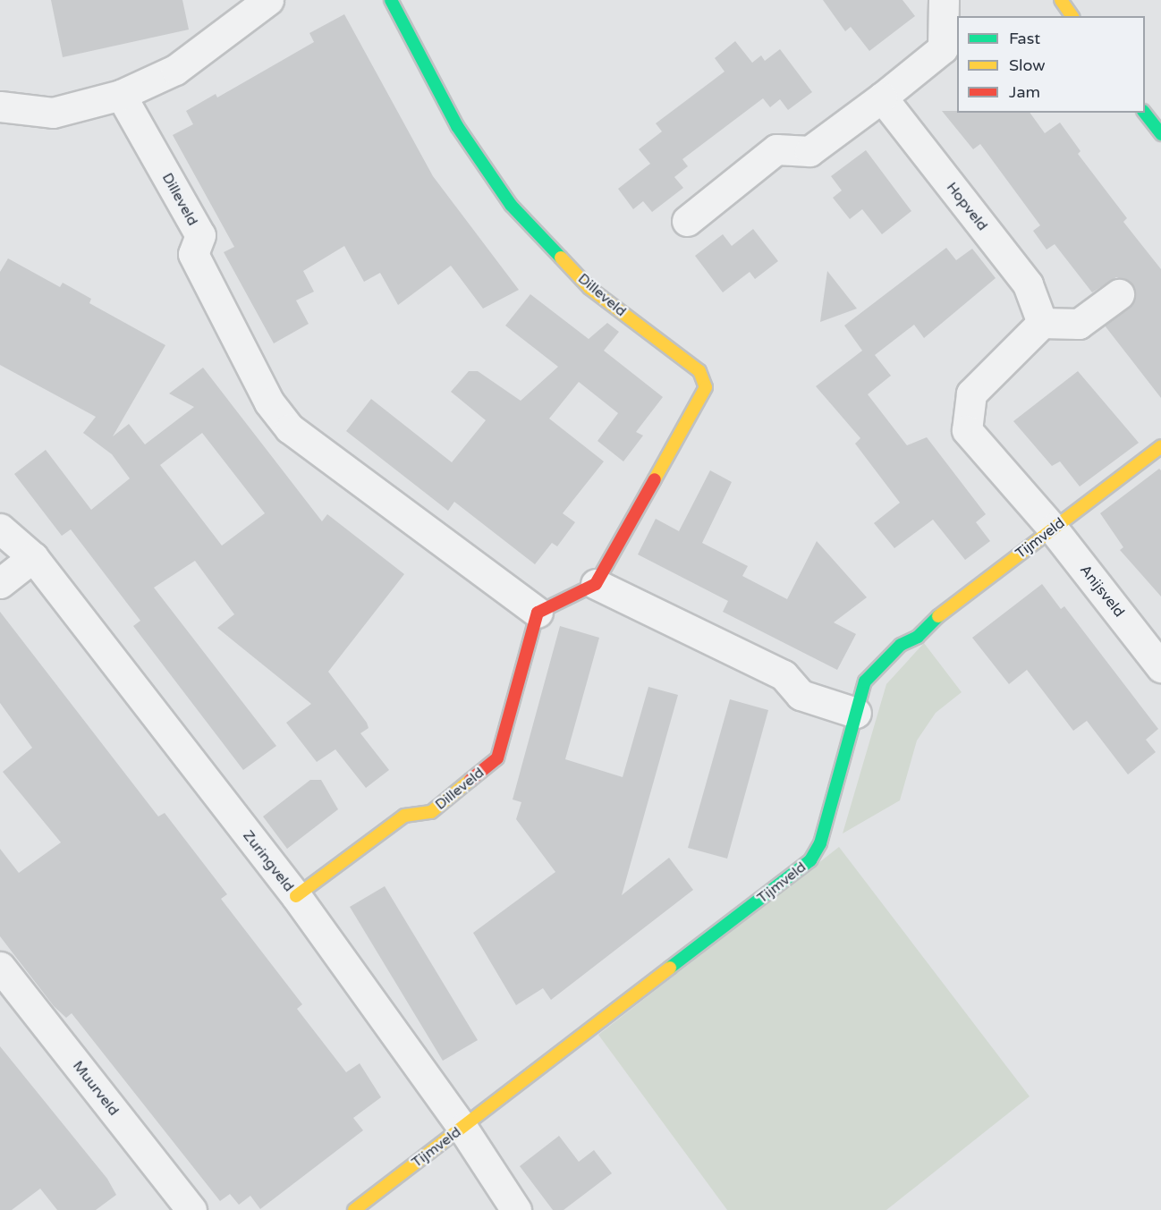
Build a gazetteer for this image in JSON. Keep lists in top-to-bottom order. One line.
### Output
{"streets":{"street":["Dilleveld","Hopveld","Tijmveld","Anijsveld","Zuringveld","Muurveld"]},"crossings":[["Dilleveld","Zuringveld"],["Tijmveld","Anijsveld"],["Tijmveld","Zuringveld"]],"legend":["Fast","Slow","Jam"]}
